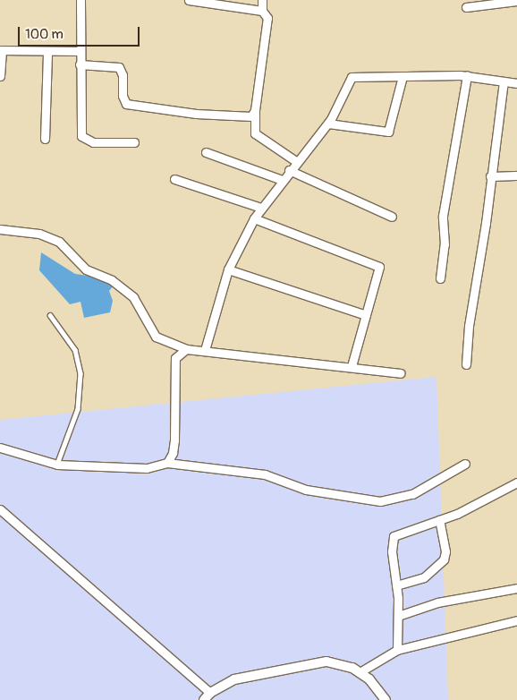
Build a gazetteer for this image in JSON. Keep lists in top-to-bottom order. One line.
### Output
{"scale_bar":"100 m"}
